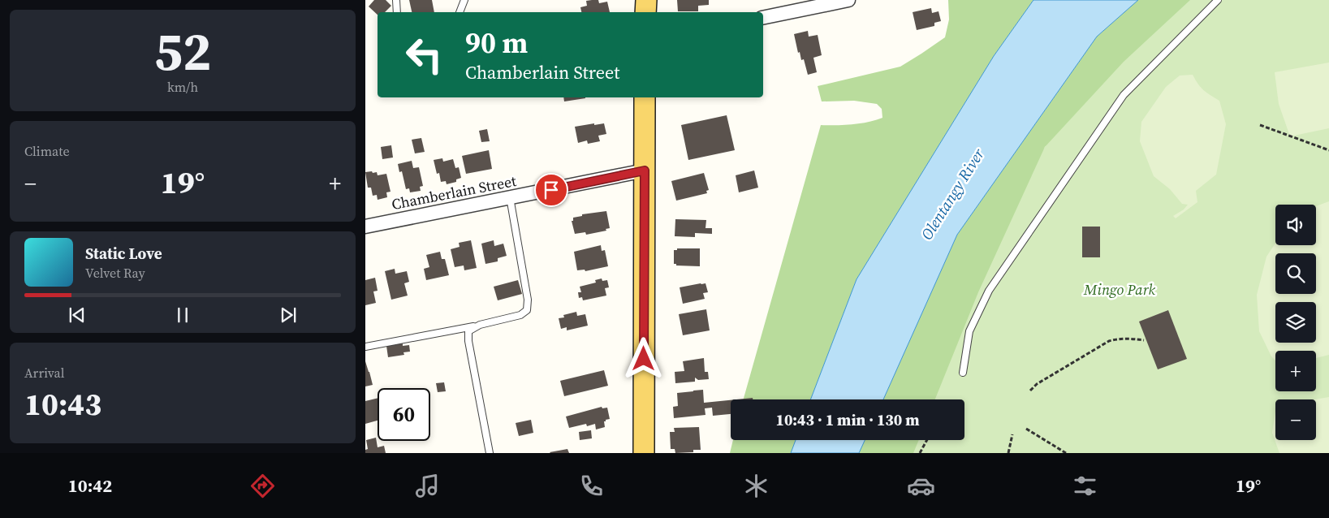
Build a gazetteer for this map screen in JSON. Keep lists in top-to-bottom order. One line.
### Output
{"streets":{"street":["Chamberlain Street"]},"water":["Olentangy River"],"parks":["Mingo Park"],"page":{"tile":[["52","km/h"],"Climate",["Arrival","10:43"]],"turn":["90 m","Chamberlain Street"],"heat":["−","19°","+"],"map_buttons":["+","−"],"song":["Static Love","Velvet Ray"],"limit":"60","trip":"10:43 · 1 min · 130 m","tabs":["10:42","19°"]}}
